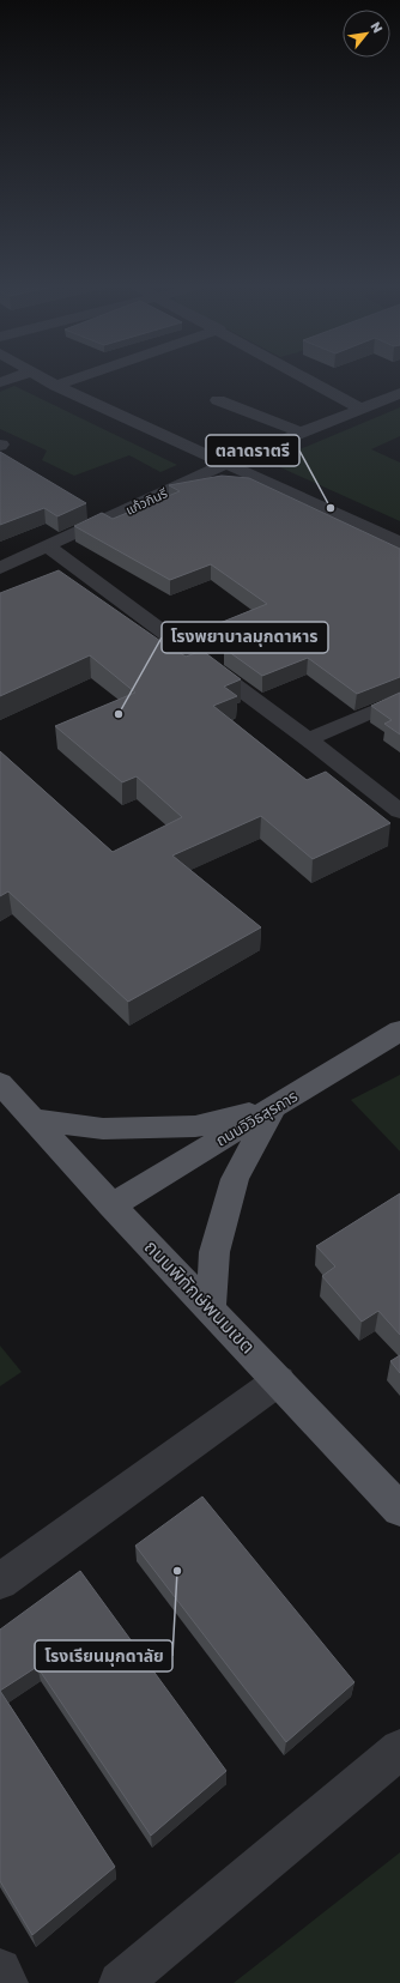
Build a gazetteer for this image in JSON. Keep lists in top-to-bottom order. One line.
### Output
{"streets":{"main road":["ถนนวิวิธสุรการ","ถนนพิทักษ์พนมเขต"],"street":["แก้วกินรี"]},"crossings":[["ถนนวิวิธสุรการ","ถนนพิทักษ์พนมเขต"]],"places":["ตลาดราตรี","โรงพยาบาลมุกดาหาร","โรงเรียนมุกดาลัย"],"north":"top right"}
